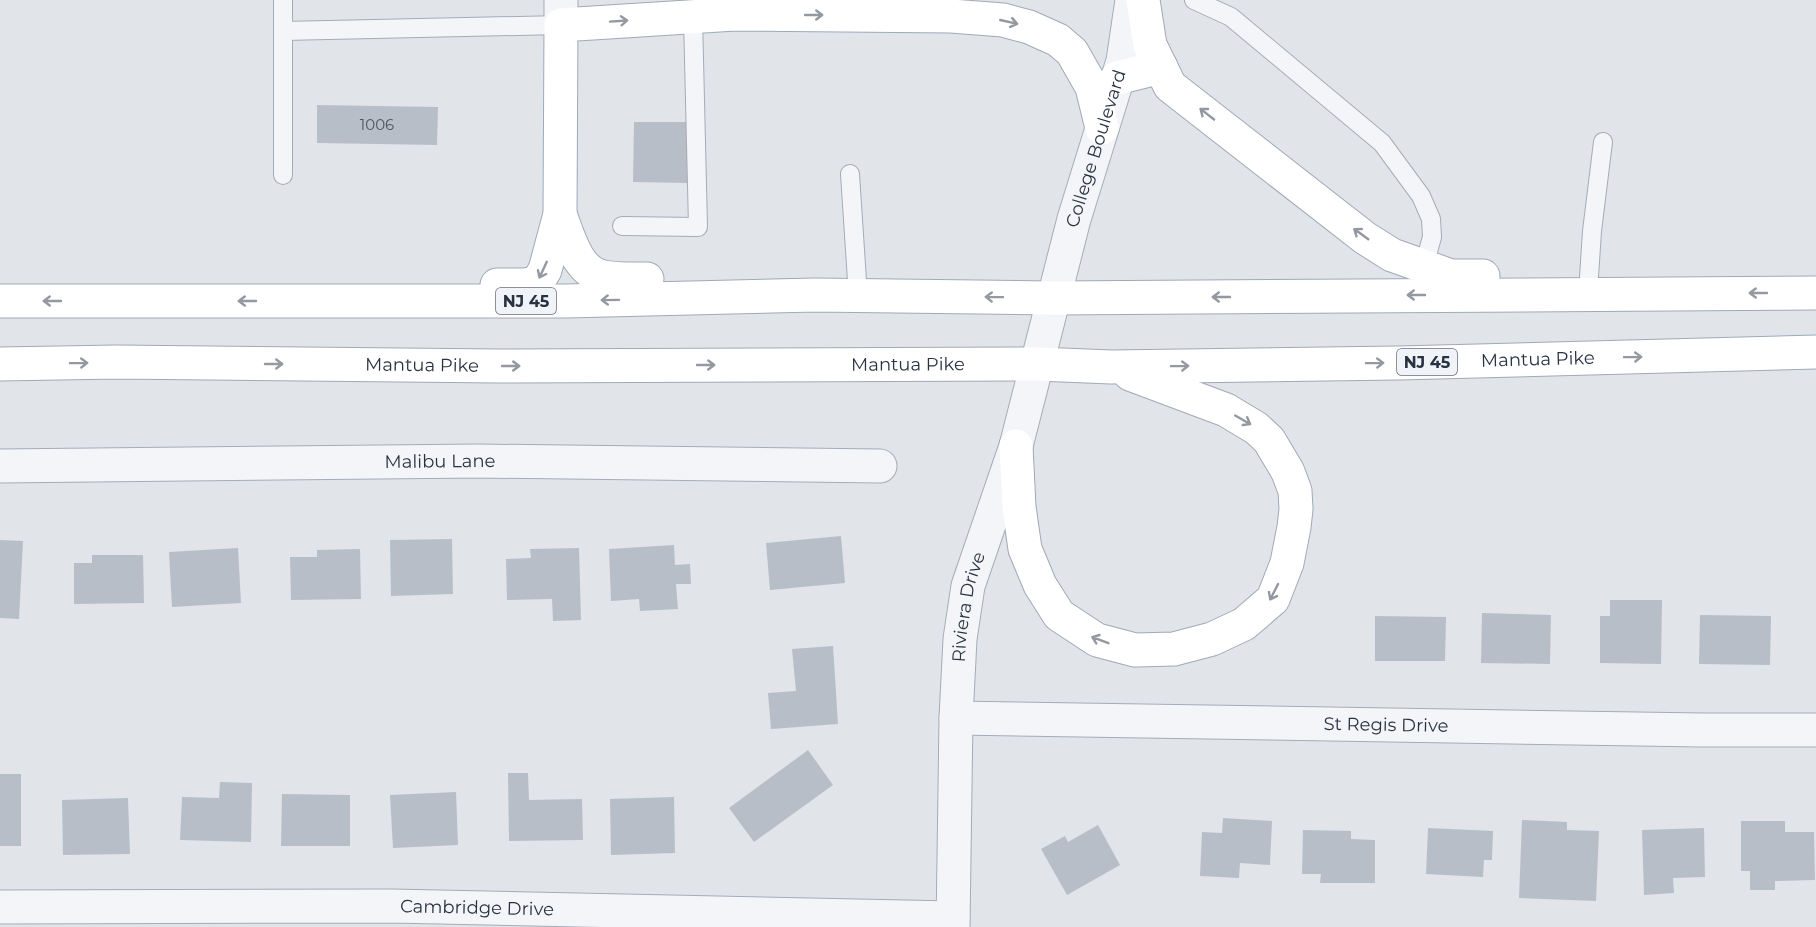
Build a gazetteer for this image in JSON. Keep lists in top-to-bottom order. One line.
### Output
{"streets":{"main road":["NJ 45","Mantua Pike"],"street":["College Boulevard","Malibu Lane","Riviera Drive","St Regis Drive","Cambridge Drive"]},"crossings":[["College Boulevard","NJ 45"],["College Boulevard","Riviera Drive"],["NJ 45","Riviera Drive"],["Mantua Pike","Riviera Drive"],["Riviera Drive","St Regis Drive"],["Riviera Drive","Cambridge Drive"]],"house_numbers":["1006"]}
